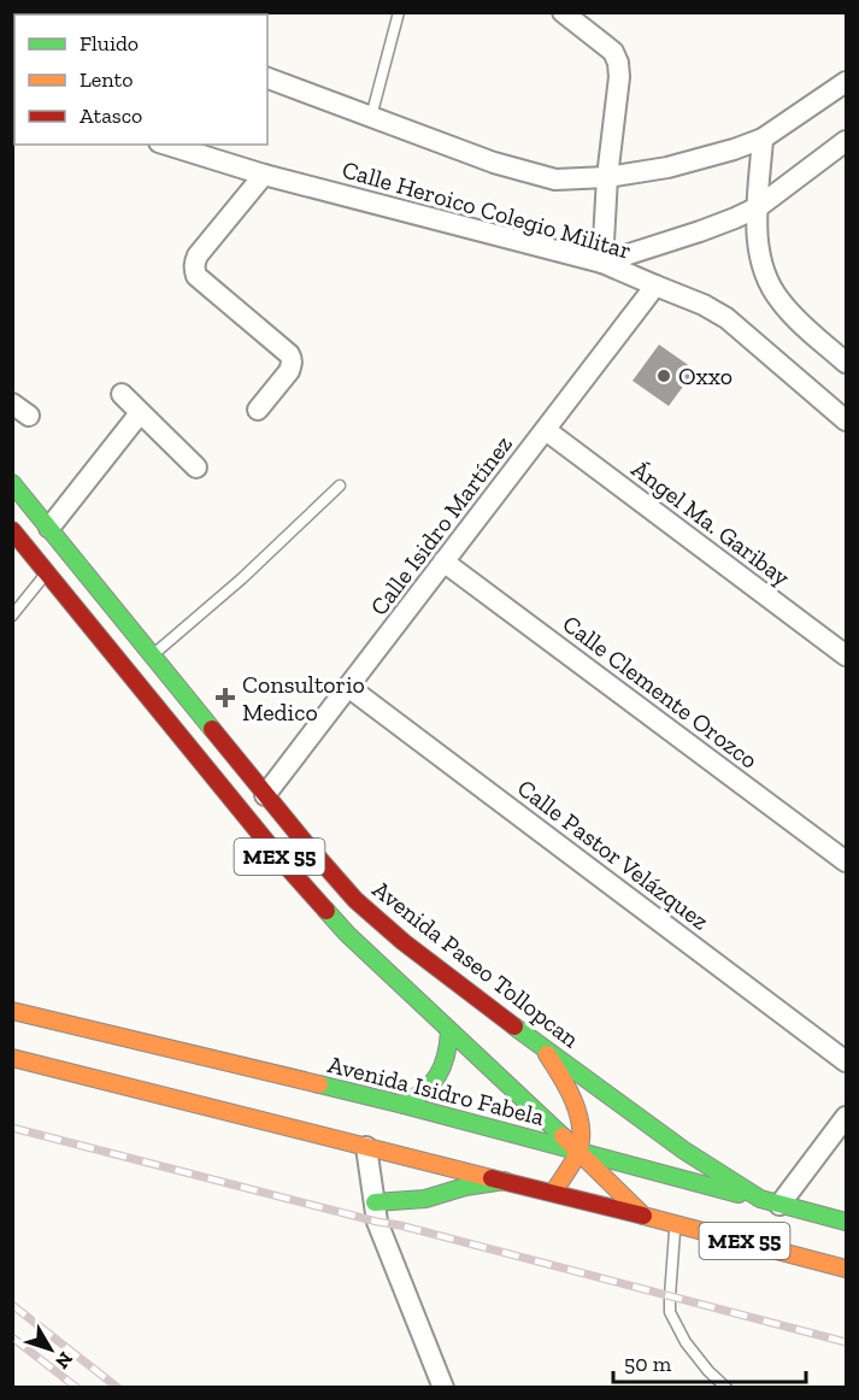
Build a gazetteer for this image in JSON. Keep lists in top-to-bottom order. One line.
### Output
{"streets":{"main road":["MEX 55","Avenida Paseo Tollopcan","Avenida Isidro Fabela"],"street":["Calle Heroico Colegio Militar","Ángel Ma. Garibay","Calle Isidro Martínez","Calle Clemente Orozco","Calle Pastor Velázquez"]},"crossings":[["Calle Heroico Colegio Militar","Calle Isidro Martínez"],["Ángel Ma. Garibay","Calle Isidro Martínez"],["Calle Isidro Martínez","Calle Clemente Orozco"],["Calle Isidro Martínez","Calle Pastor Velázquez"],["Calle Isidro Martínez","Avenida Paseo Tollopcan"],["MEX 55","Avenida Isidro Fabela"],["Avenida Paseo Tollopcan","Avenida Isidro Fabela"]],"places":{"other":["Oxxo"],"health":["Consultorio Medico"]},"legend":["Fluido","Lento","Atasco"],"scale_bar":"50 m","north":"bottom right"}
